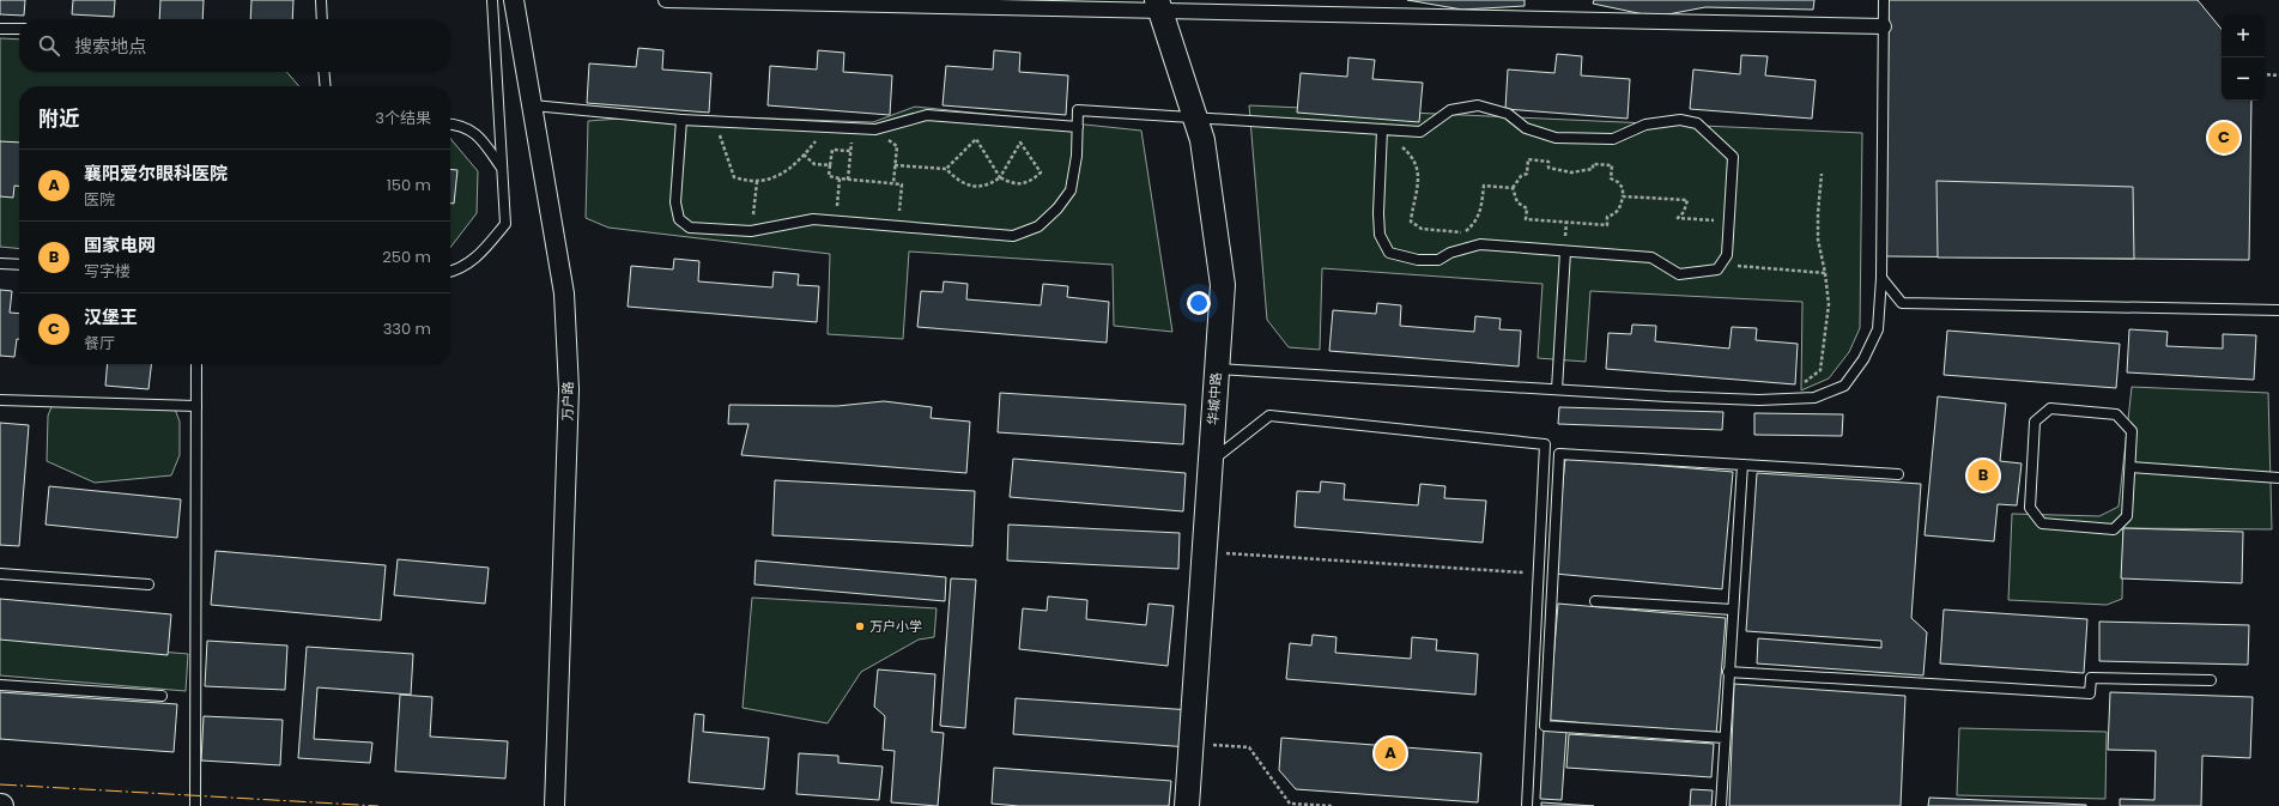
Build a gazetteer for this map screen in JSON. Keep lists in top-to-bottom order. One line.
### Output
{"streets":{"street":["华城中路","万户路"]},"places":["万户小学"],"page":{"map_buttons":["+","−"],"search":"搜索地点","heading":["附近","3个结果"],"pins":["C","B","A"],"list":[{"mark":"A","name":"襄阳爱尔眼科医院","note":"医院","value":"150 m"},{"mark":"B","name":"国家电网","note":"写字楼","value":"250 m"},{"mark":"C","name":"汉堡王","note":"餐厅","value":"330 m"}]}}
